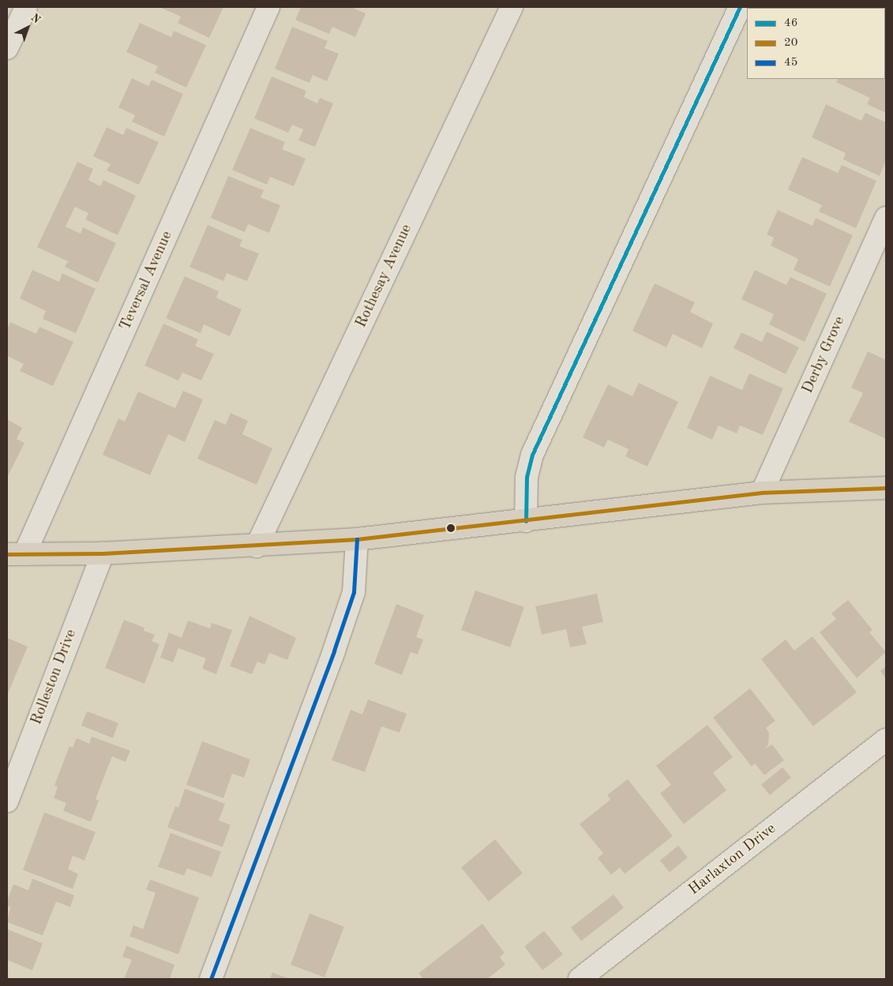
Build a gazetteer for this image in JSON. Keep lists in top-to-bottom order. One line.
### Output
{"streets":{"street":["Rothesay Avenue","Teversal Avenue","Derby Grove","Rolleston Drive","Harlaxton Drive"]},"lines":["transit line 46","transit line 20","transit line 45"],"legend":["46","20","45"],"north":"top right"}
